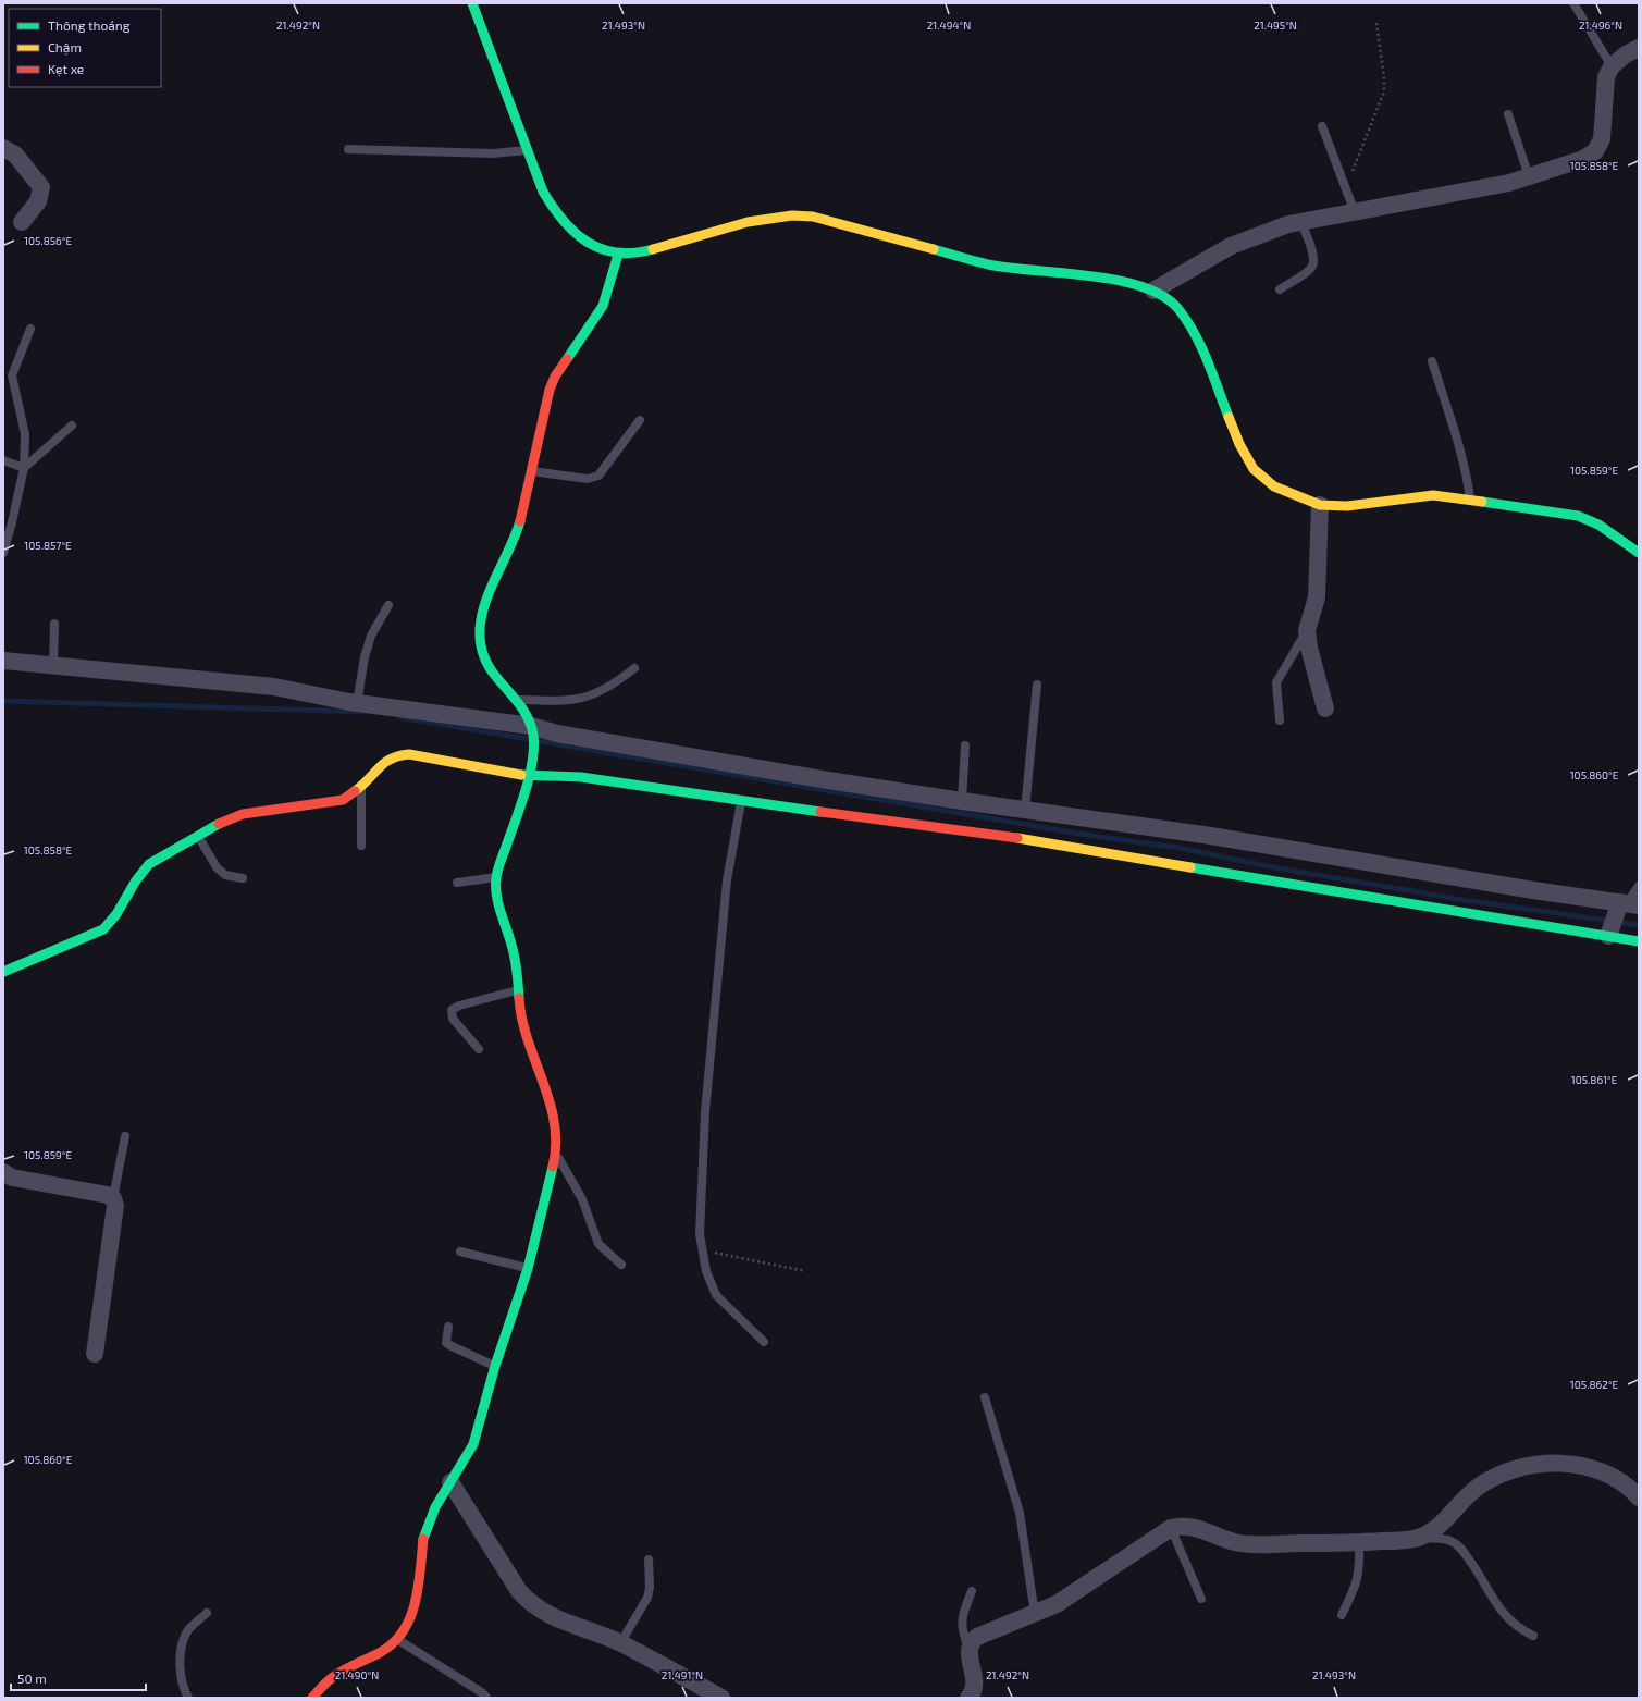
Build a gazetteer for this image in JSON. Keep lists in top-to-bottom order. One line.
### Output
{"legend":["Thông thoáng","Chậm","Kẹt xe"],"scale_bar":"50 m","coordinates":["21.492°N","21.493°N","21.494°N","21.495°N","21.496°N","105.858°E","105.856°E","105.859°E","105.857°E","105.860°E","105.861°E","105.862°E","21.490°N","21.491°N"]}
